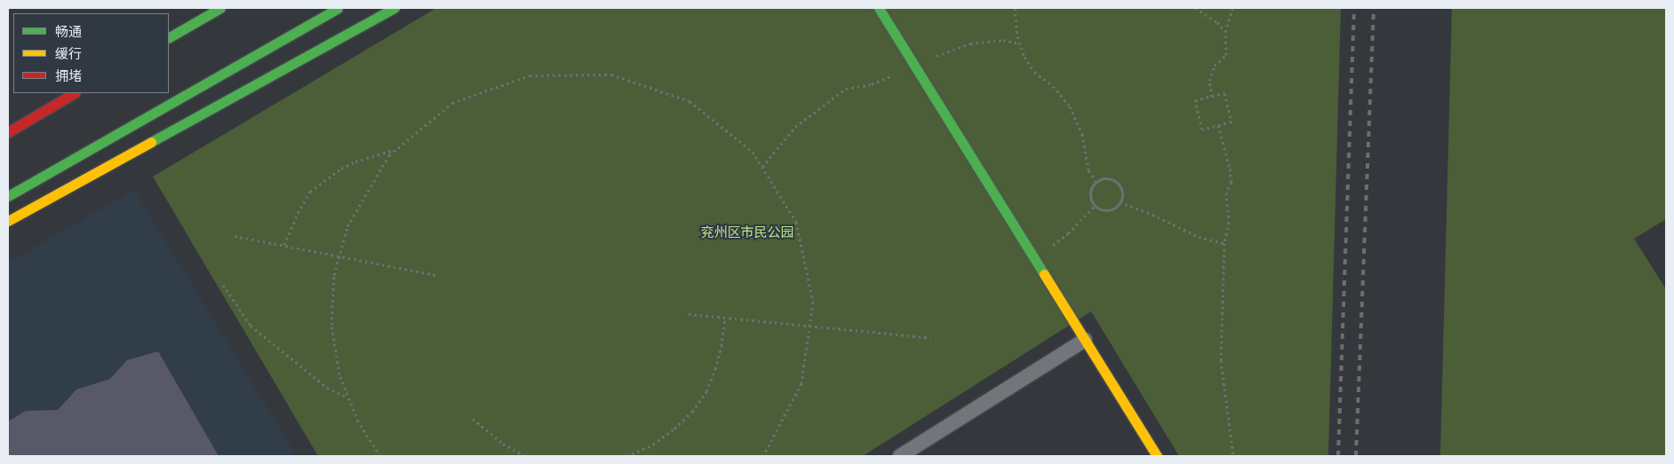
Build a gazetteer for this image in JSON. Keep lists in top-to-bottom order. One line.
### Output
{"parks":["兖州区市民公园"],"legend":["畅通","缓行","拥堵"]}
